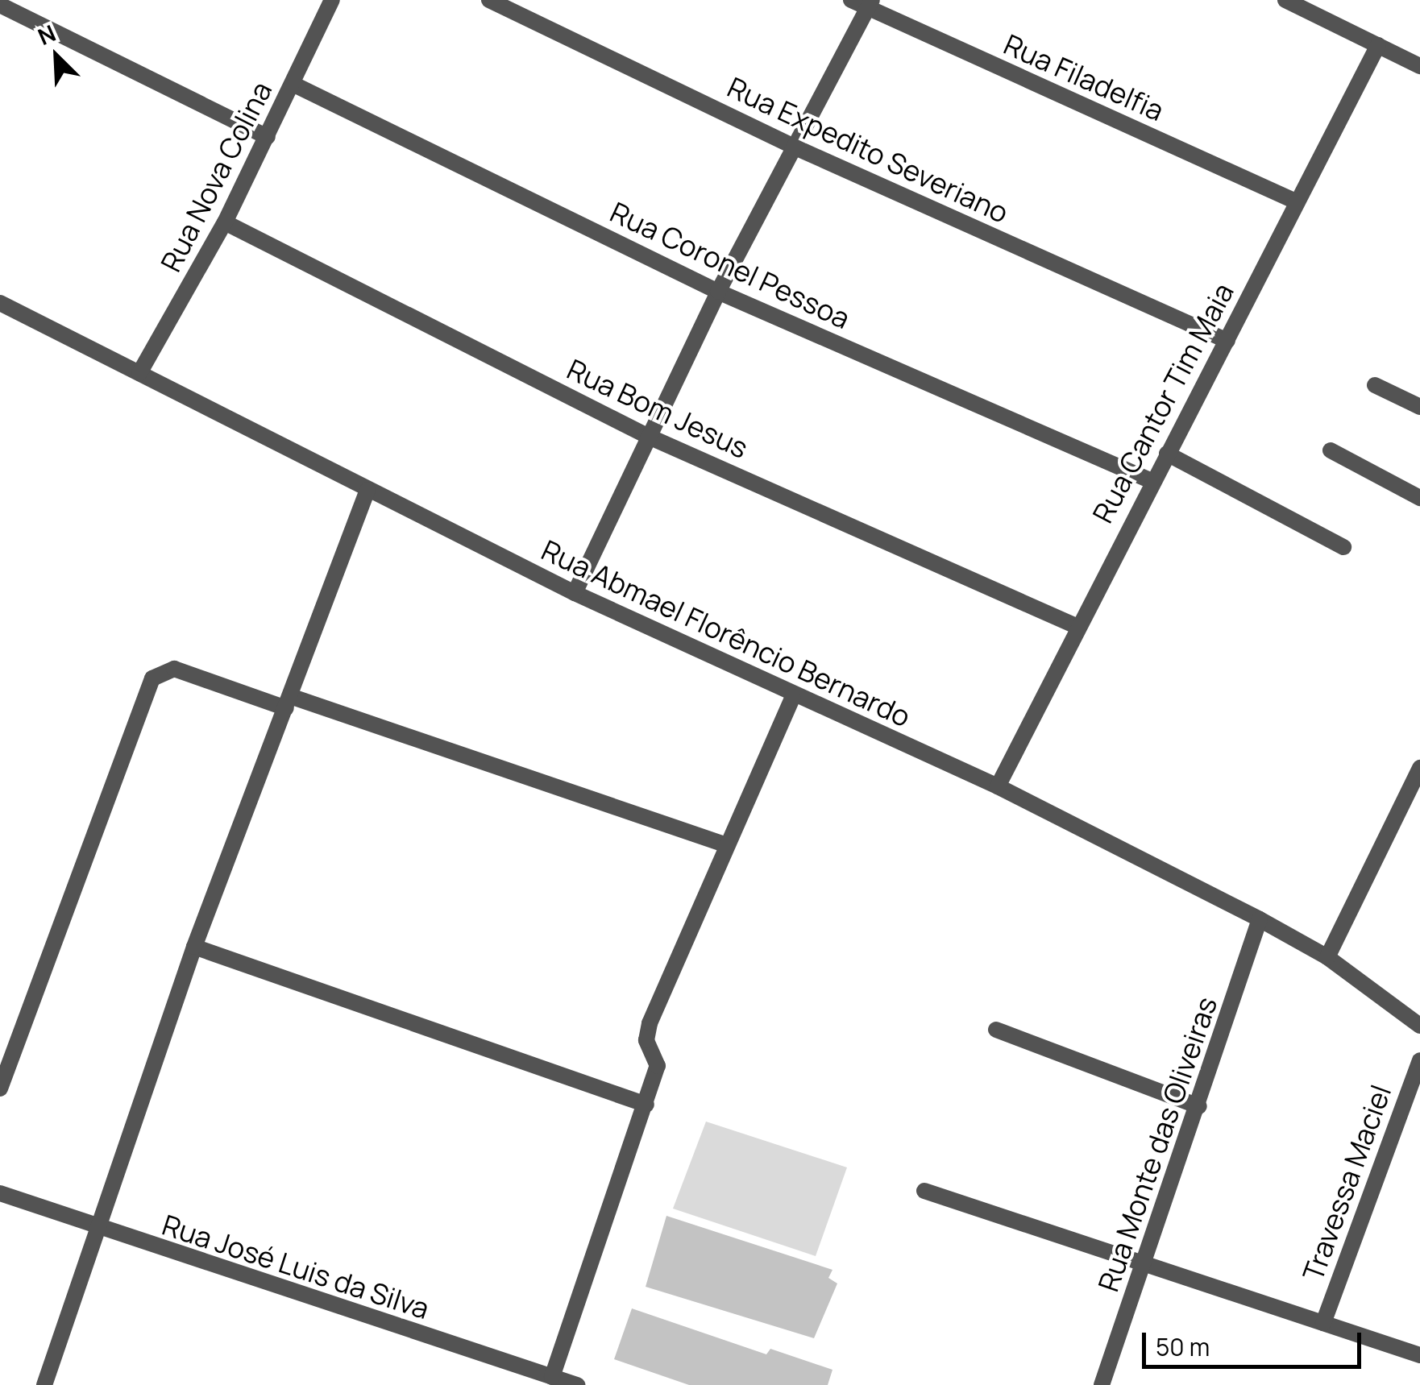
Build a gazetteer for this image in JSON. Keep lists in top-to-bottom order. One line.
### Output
{"streets":{"street":["Rua Filadelfia","Rua Expedito Severiano","Rua Nova Colina","Rua Coronel Pessoa","Rua Cantor Tim Maia","Rua Bom Jesus","Rua Abmael Florêncio Bernardo","Rua Monte das Oliveiras","Travessa Maciel","Rua José Luis da Silva"]},"crossings":[["Rua Filadelfia","Rua Cantor Tim Maia"],["Rua Expedito Severiano","Rua Cantor Tim Maia"],["Rua Nova Colina","Rua Coronel Pessoa"],["Rua Nova Colina","Rua Bom Jesus"],["Rua Nova Colina","Rua Abmael Florêncio Bernardo"],["Rua Coronel Pessoa","Rua Cantor Tim Maia"],["Rua Cantor Tim Maia","Rua Bom Jesus"],["Rua Cantor Tim Maia","Rua Abmael Florêncio Bernardo"],["Rua Abmael Florêncio Bernardo","Rua Monte das Oliveiras"]],"scale_bar":"50 m","north":"top left"}
